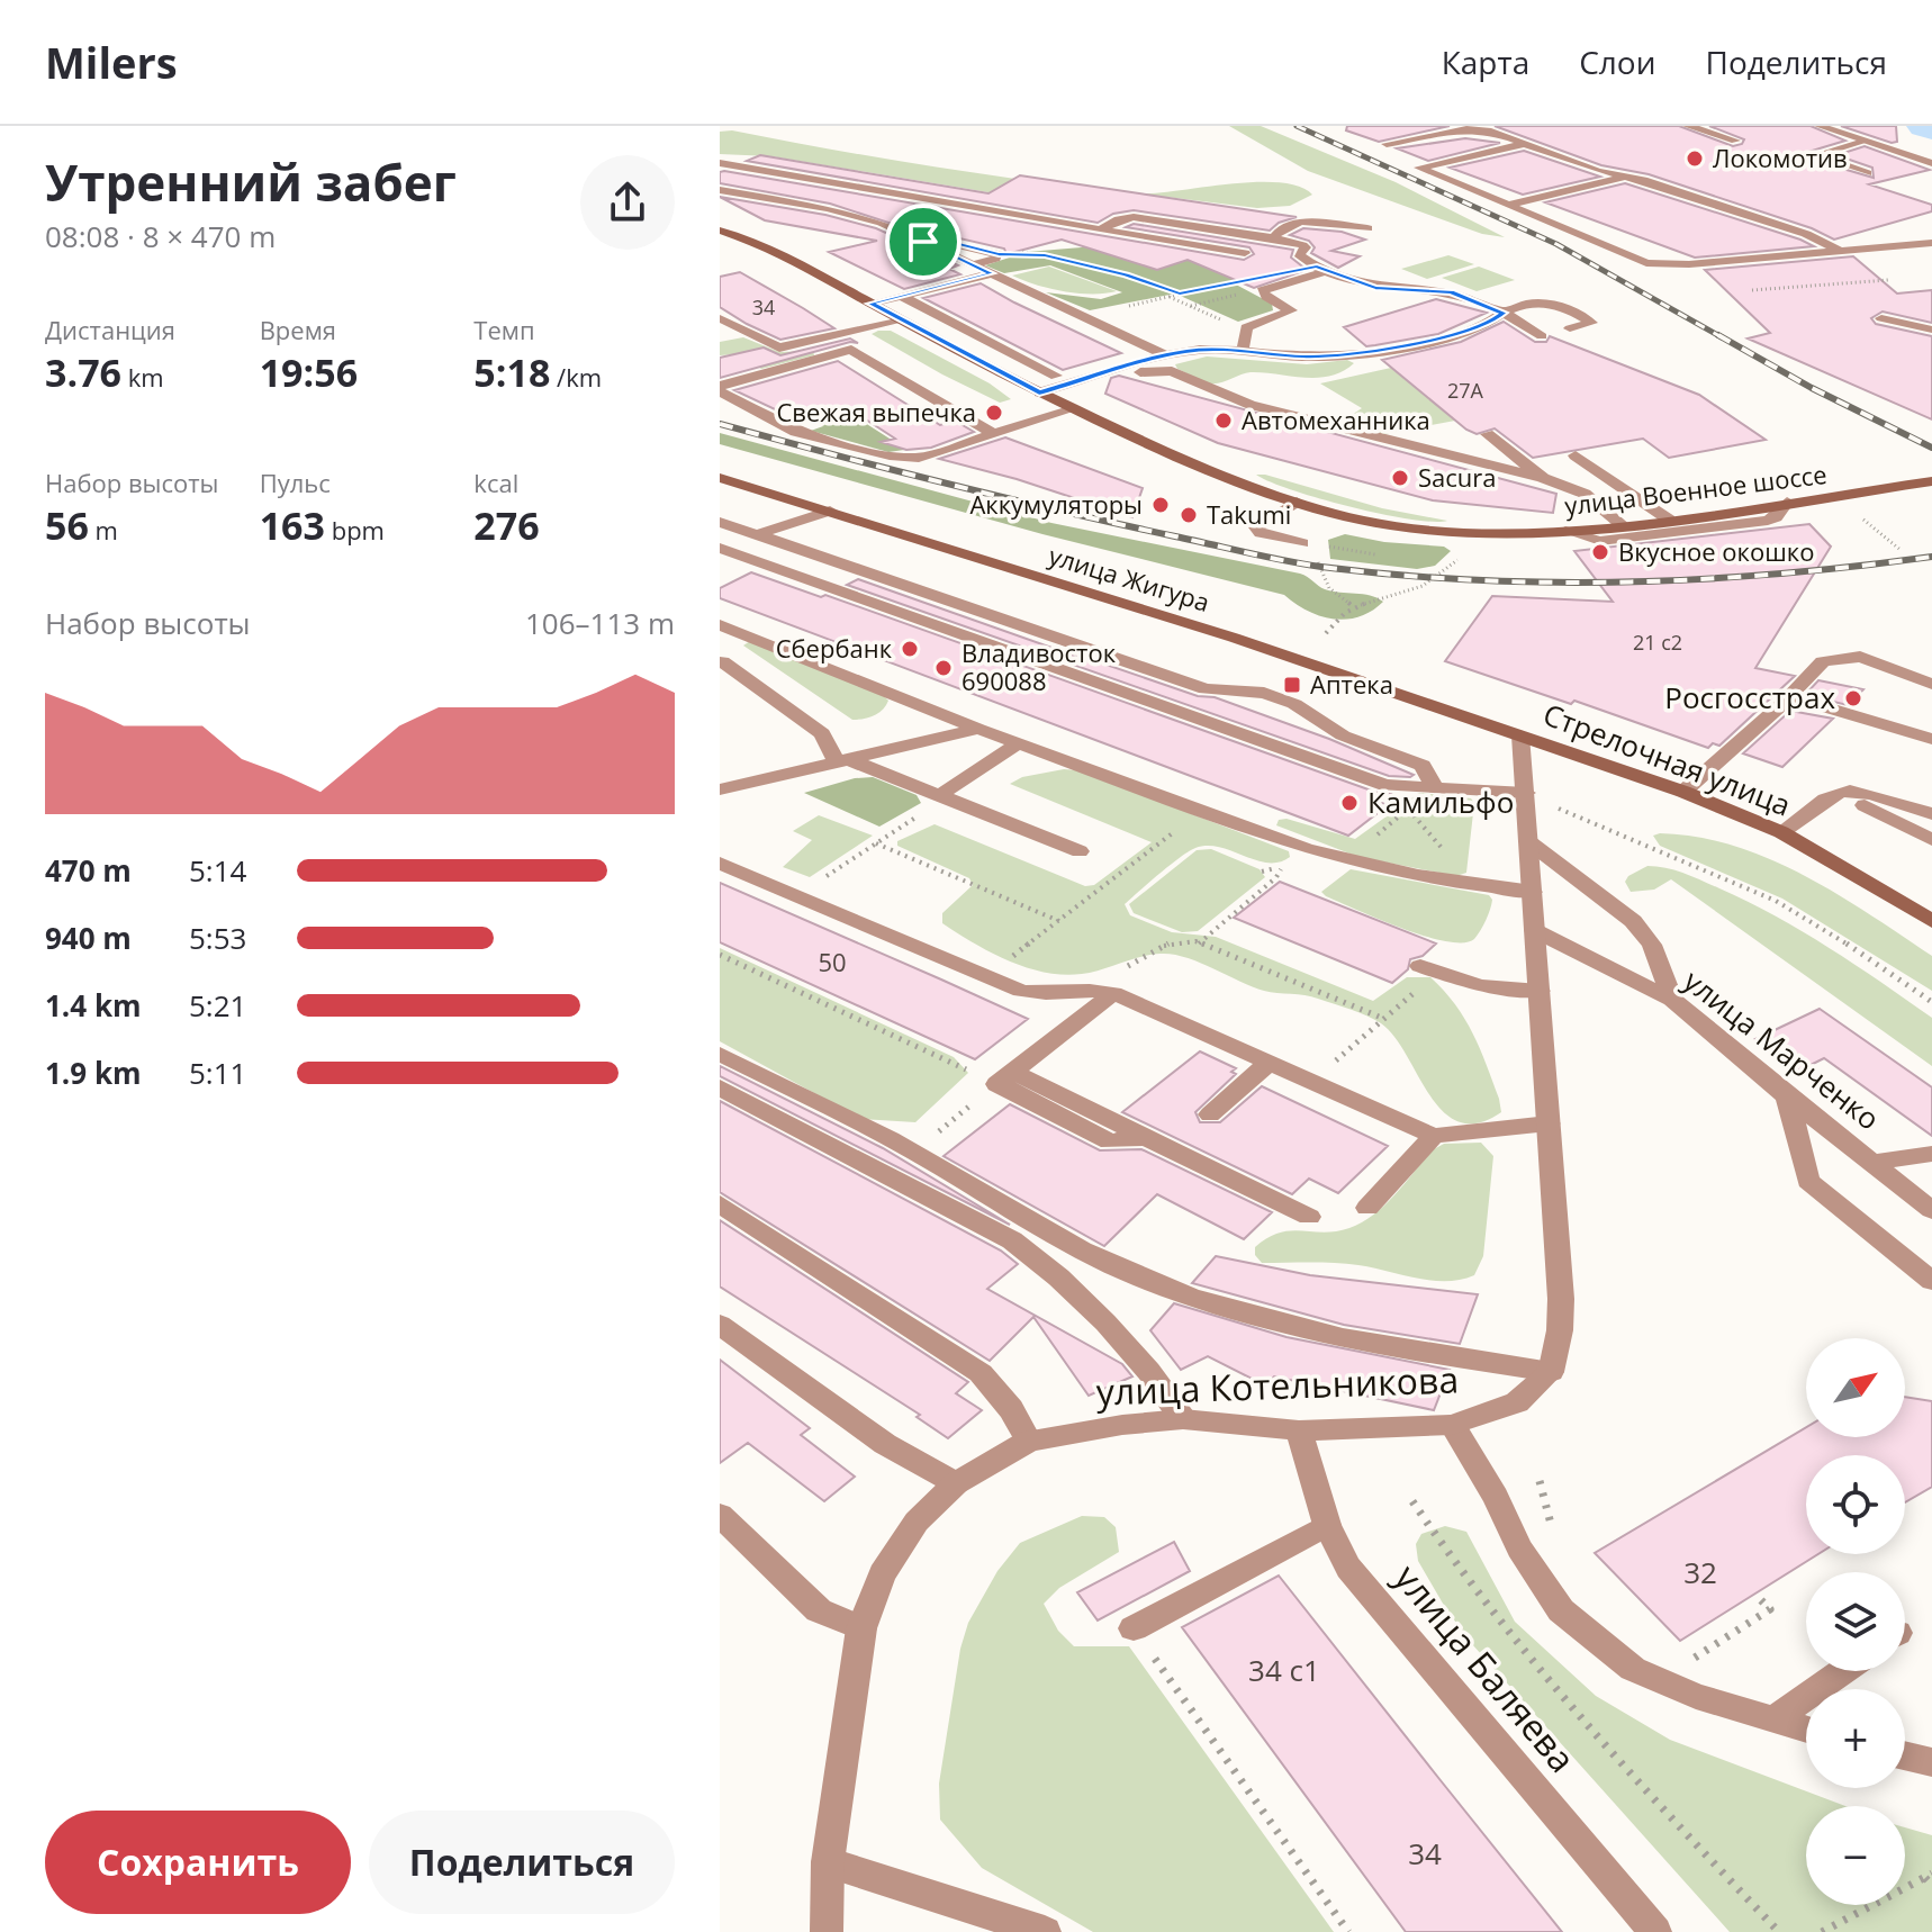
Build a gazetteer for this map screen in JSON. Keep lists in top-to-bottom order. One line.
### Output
{"streets":{"main road":["улица Военное шоссе","улица Жигура","Стрелочная улица"],"street":["улица Марченко","улица Котельникова","улица Баляева"]},"crossings":[["улица Жигура","Стрелочная улица"],["улица Котельникова","улица Баляева"]],"places":{"other":["Локомотив","Свежая выпечка","Автомеханника","Sacura","Аккумуляторы","Takumi","Вкусное окошко","Сбербанк","Владивосток 690088","Росгосстрах","Камильфо"],"transit":["Аптека"]},"house_numbers":["34","27А","21 с2","50","32","34 с1","34"],"north":"top right","page":{"header":"Milers","nav":["Карта","Слои","Поделиться"],"heading":["Утренний забег","08:08 · 8 × 470 m"],"stats":[["Дистанция","3.76 km"],["Время","19:56"],["Темп","5:18 /km"],["Набор высоты","56 m"],["Пульс","163 bpm"],["kcal","276"]],"chart":["Набор высоты","106–113 m"],"list":[{"name":"470 m","note":"5:14"},{"name":"940 m","note":"5:53"},{"name":"1.4 km","note":"5:21"},{"name":"1.9 km","note":"5:11"}],"map_buttons":["+","−"],"buttons":["Сохранить","Поделиться"]}}
